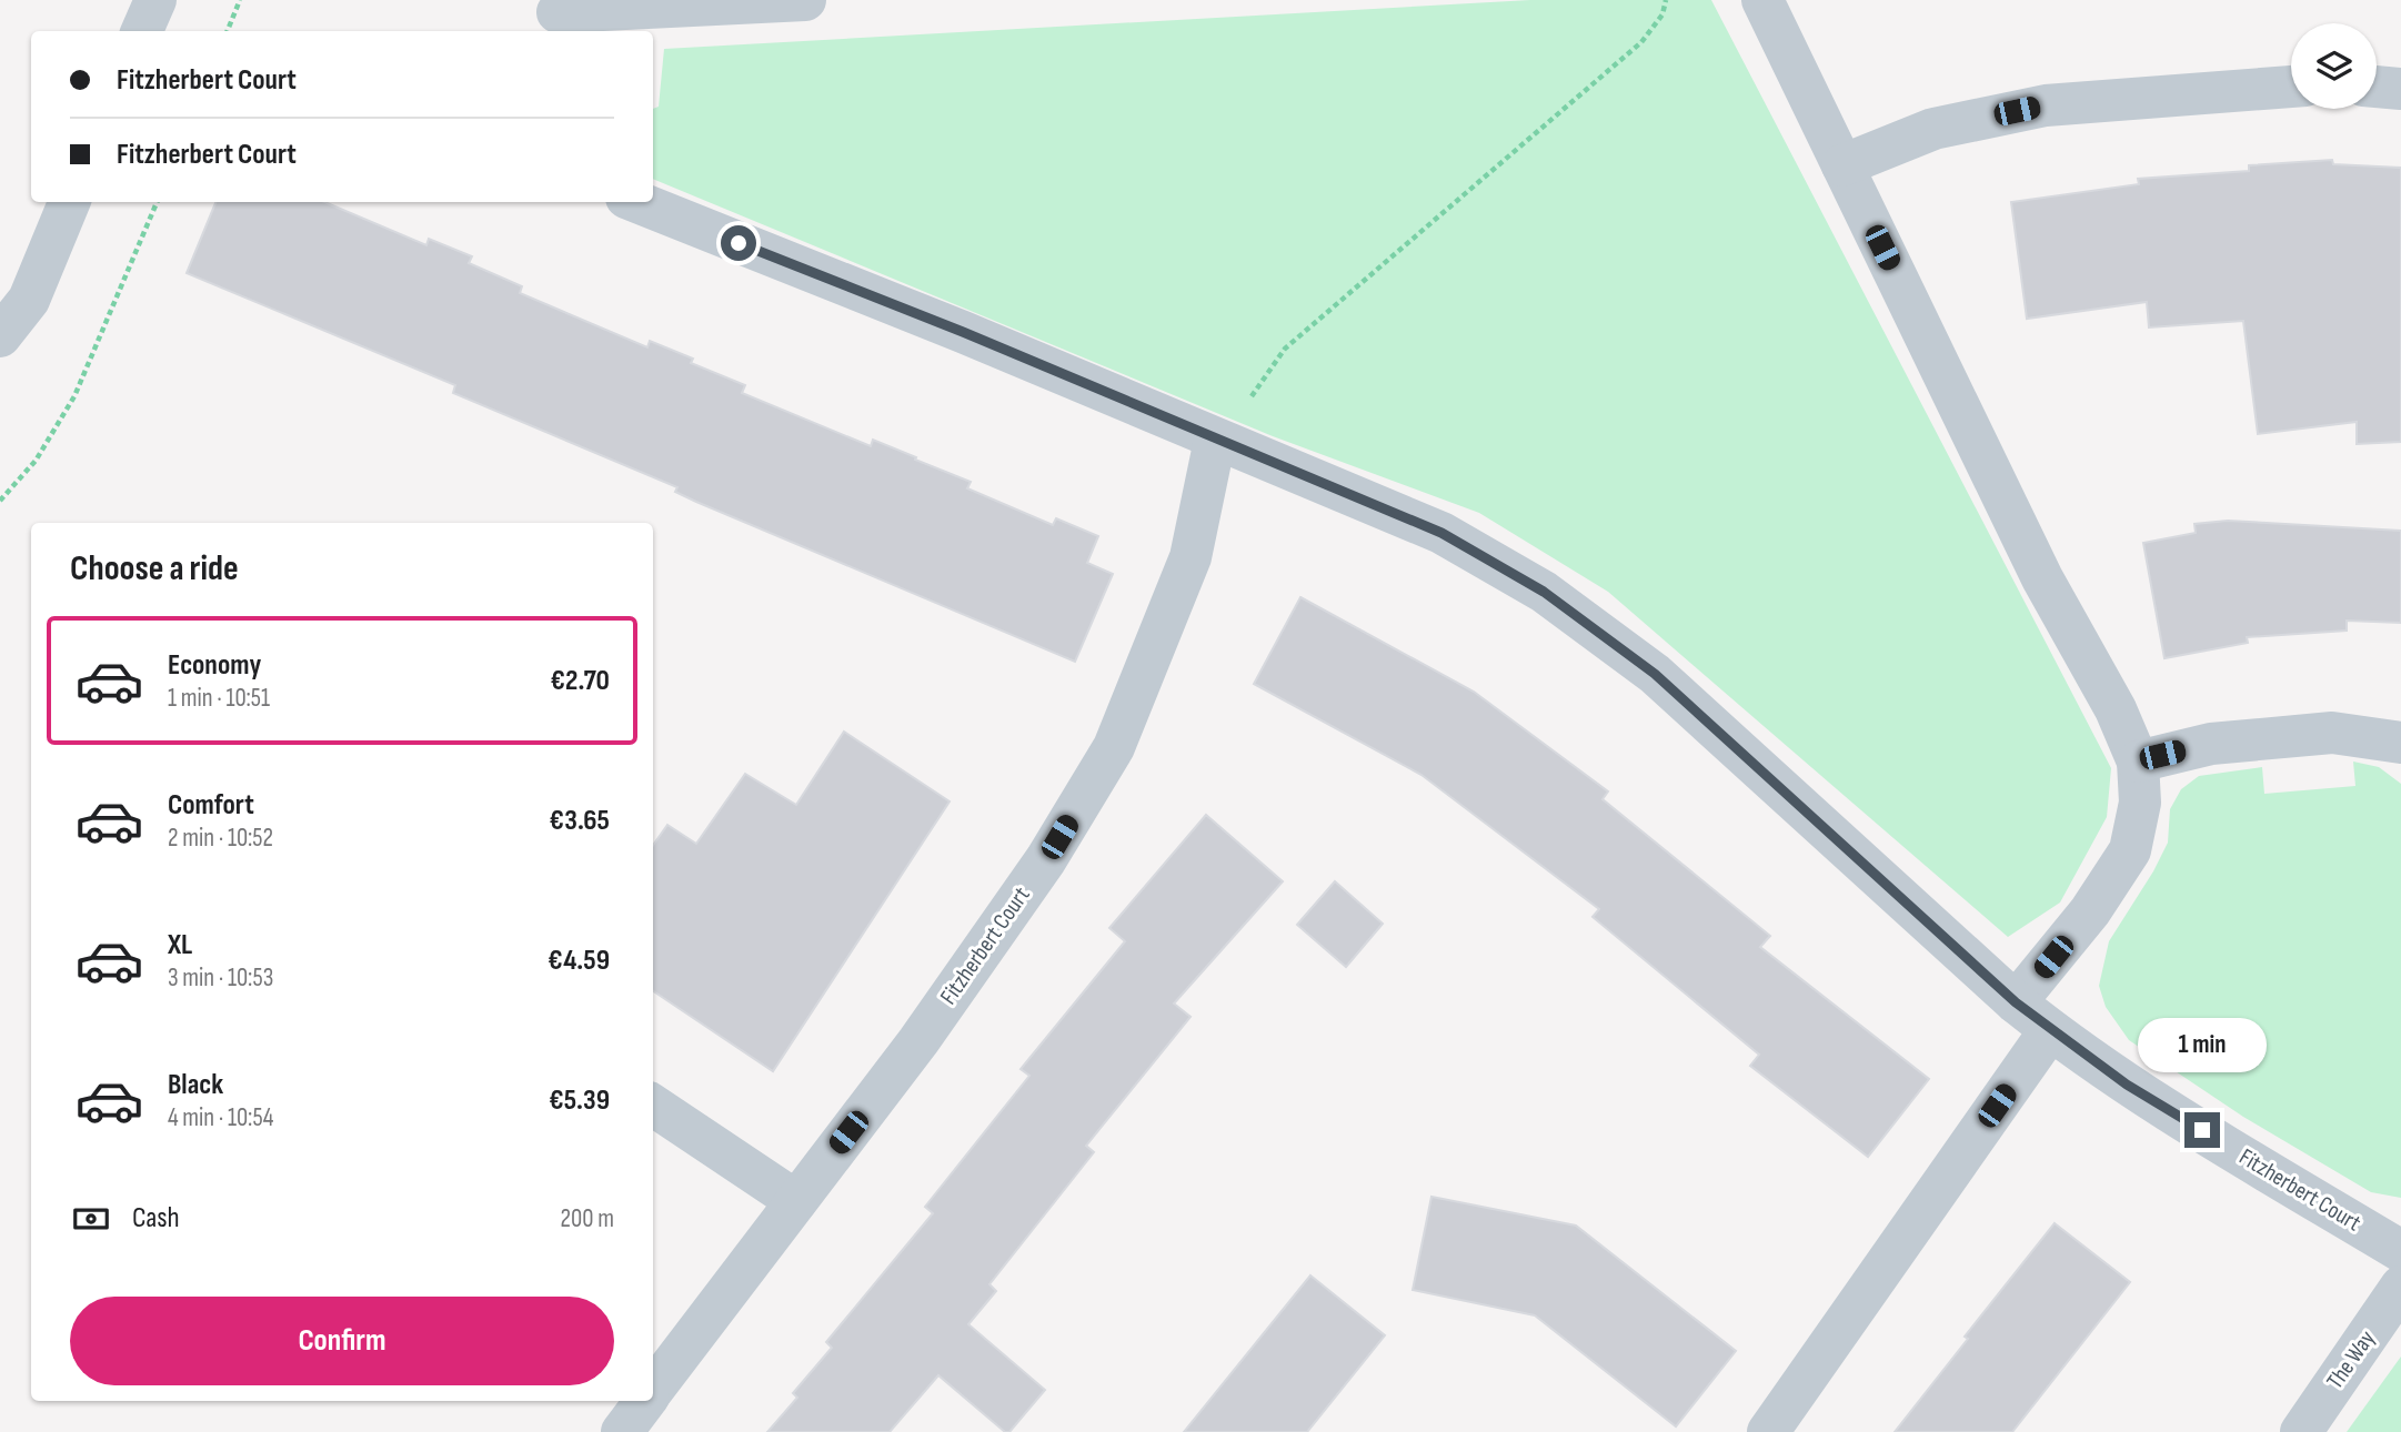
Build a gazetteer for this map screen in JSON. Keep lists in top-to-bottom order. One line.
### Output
{"streets":{"street":["Fitzherbert Court","The Way"]},"page":{"banner":["Fitzherbert Court","Fitzherbert Court"],"heading":"Choose a ride","list":[{"name":"Economy","note":"1 min · 10:51","value":"€2.70"},{"name":"Comfort","note":"2 min · 10:52","value":"€3.65"},{"name":"XL","note":"3 min · 10:53","value":"€4.59"},{"name":"Black","note":"4 min · 10:54","value":"€5.39"}],"bubble":"1 min","pay":["Cash","200 m"],"buttons":"Confirm"}}
